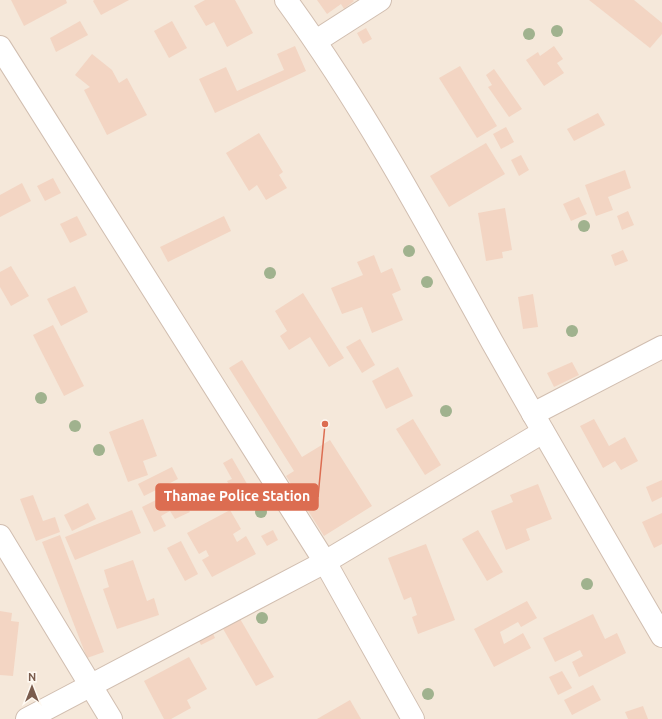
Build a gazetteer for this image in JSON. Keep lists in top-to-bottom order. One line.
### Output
{"places":["Thamae Police Station"],"north":"top"}
